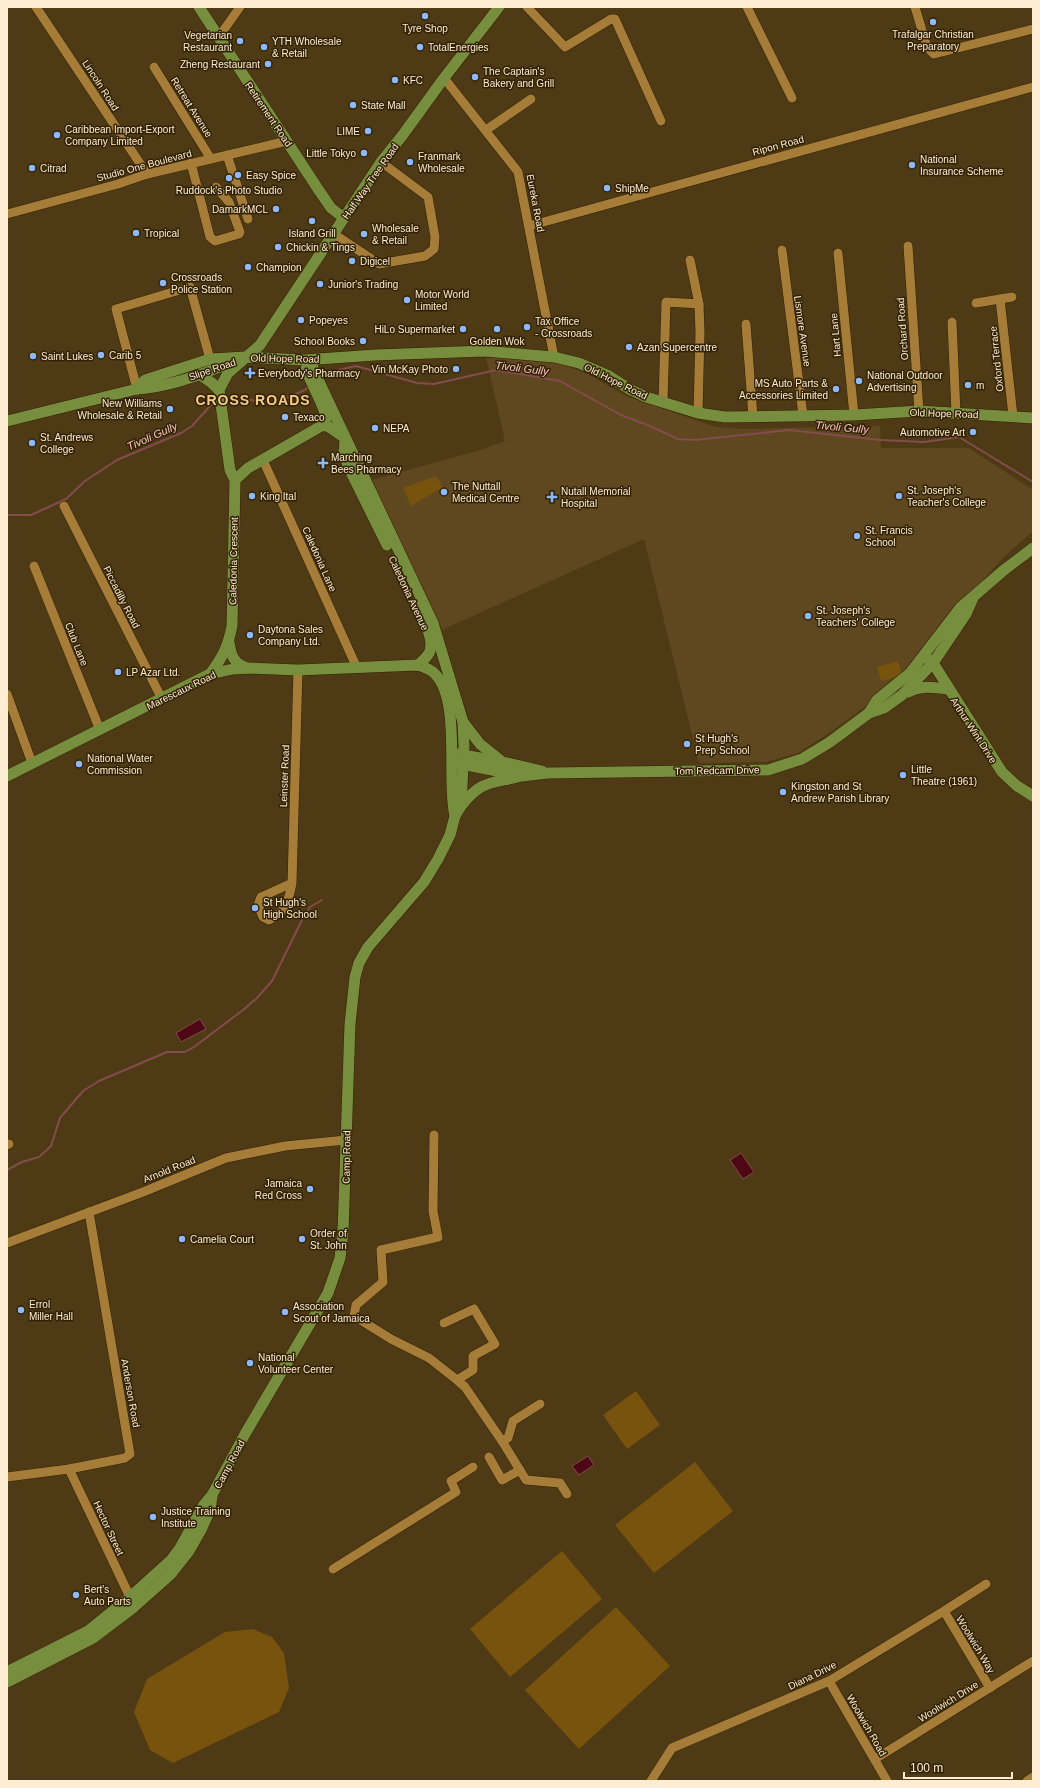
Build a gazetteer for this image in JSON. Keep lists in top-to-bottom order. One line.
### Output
{"streets":{"main road":["Retirement Road","Half Way Tree Road","Old Hope Road","Slipe Road","Caledonia Crescent","Caledonia Avenue","Marescaux Road","Arthur Wint Drive","Tom Redcam Drive","Camp Road"],"street":["Lincoln Road","Retreat Avenue","Ripon Road","Studio One Boulevard","Eureka Road","Orchard Road","Lismore Avenue","Hart Lane","Oxford Terrace","Caledonia Lane","Piccadilly Road","Club Lane","Leinster Road","Arnold Road","Anderson Road","Hector Street","Woolwich Way","Diana Drive","Woolwich Drive","Woolwich Road"]},"crossings":[["Lincoln Road","Studio One Boulevard"],["Retreat Avenue","Studio One Boulevard"],["Retirement Road","Studio One Boulevard"],["Retirement Road","Half Way Tree Road"],["Ripon Road","Eureka Road"],["Half Way Tree Road","Eureka Road"],["Half Way Tree Road","Old Hope Road"],["Half Way Tree Road","Slipe Road"],["Eureka Road","Old Hope Road"],["Orchard Road","Old Hope Road"],["Lismore Avenue","Old Hope Road"],["Hart Lane","Old Hope Road"],["Old Hope Road","Oxford Terrace"],["Old Hope Road","Slipe Road"],["Caledonia Lane","Marescaux Road"],["Caledonia Crescent","Marescaux Road"],["Caledonia Avenue","Marescaux Road"],["Caledonia Avenue","Tom Redcam Drive"],["Caledonia Avenue","Camp Road"],["Piccadilly Road","Marescaux Road"],["Club Lane","Marescaux Road"],["Marescaux Road","Leinster Road"],["Arthur Wint Drive","Tom Redcam Drive"],["Tom Redcam Drive","Camp Road"],["Camp Road","Arnold Road"],["Camp Road","Hector Street"],["Arnold Road","Anderson Road"],["Anderson Road","Hector Street"],["Woolwich Way","Diana Drive"],["Woolwich Way","Woolwich Drive"],["Diana Drive","Woolwich Road"],["Woolwich Drive","Woolwich Road"]],"districts":["CROSS ROADS"],"water":["Tivoli Gully"],"places":{"other":["Tyre Shop","Trafalgar Christian Preparatory","Vegetarian Restaurant","YTH Wholesale & Retail","TotalEnergies","Zheng Restaurant","The Captain's Bakery and Grill","KFC","State Mall","LIME","Caribbean Import-Export Company Limited","Little Tokyo","Franmark Wholesale","National Insurance Scheme","Citrad","Easy Spice","Ruddock's Photo Studio","ShipMe","DamarkMCL","Island Grill","Tropical","Wholesale & Retail","Chickin & Tings","Digicel","Champion","Crossroads Police Station","Junior's Trading","Motor World Limited","Popeyes","Tax Office - Crossroads","HiLo Supermarket","Golden Wok","School Books","Azan Supercentre","Carib 5","Saint Lukes","Vin McKay Photo","National Outdoor Advertising","m","MS Auto Parts & Accessories Limited","New Williams Wholesale & Retail","Texaco","NEPA","Automotive Art","St. Andrews College","The Nuttall Medical Centre","King Ital","St. Joseph's Teacher's College","St. Francis School","St. Joseph's Teachers' College","Daytona Sales Company Ltd.","LP Azar Ltd.","St Hugh's Prep School","National Water Commission","Little Theatre (1961)","Kingston and St Andrew Parish Library","St Hugh's High School","Jamaica Red Cross","Camelia Court","Order of St. John","Errol Miller Hall","Association Scout of Jamaica","National Volunteer Center","Justice Training Institute","Bert's Auto Parts"],"health":["Everybody's Pharmacy","Marching Bees Pharmacy","Nutall Memorial Hospital"]},"scale_bar":"100 m"}
